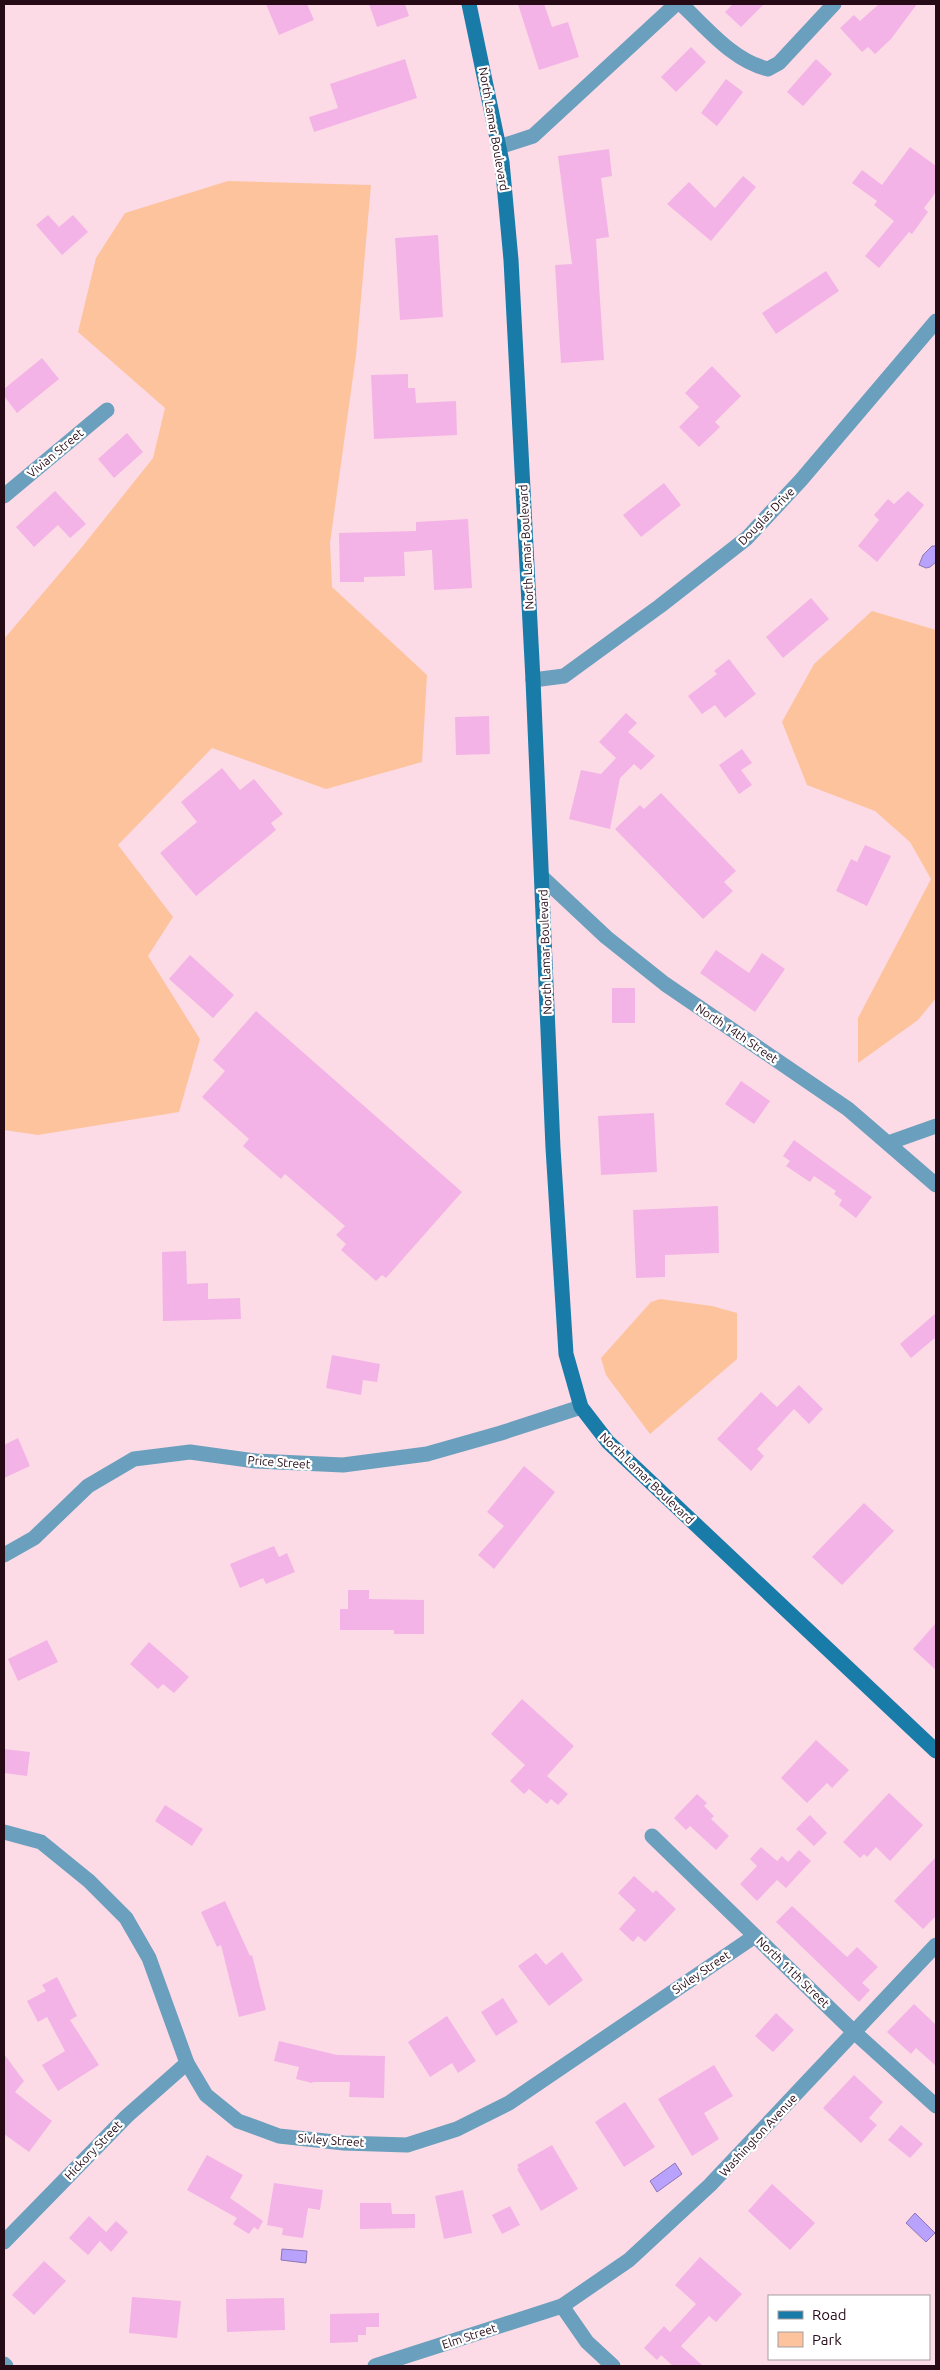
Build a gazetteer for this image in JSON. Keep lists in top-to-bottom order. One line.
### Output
{"streets":{"street":["North Lamar Boulevard","Vivian Street","Douglas Drive","North 14th Street","Price Street","Sivley Street","North 11th Street","Washington Avenue","Hickory Street","Elm Street"]},"crossings":[["North Lamar Boulevard","Douglas Drive"],["North Lamar Boulevard","North 14th Street"],["North Lamar Boulevard","Price Street"],["Sivley Street","North 11th Street"],["Sivley Street","Hickory Street"],["North 11th Street","Washington Avenue"],["Washington Avenue","Elm Street"]],"legend":["Road","Park"]}
